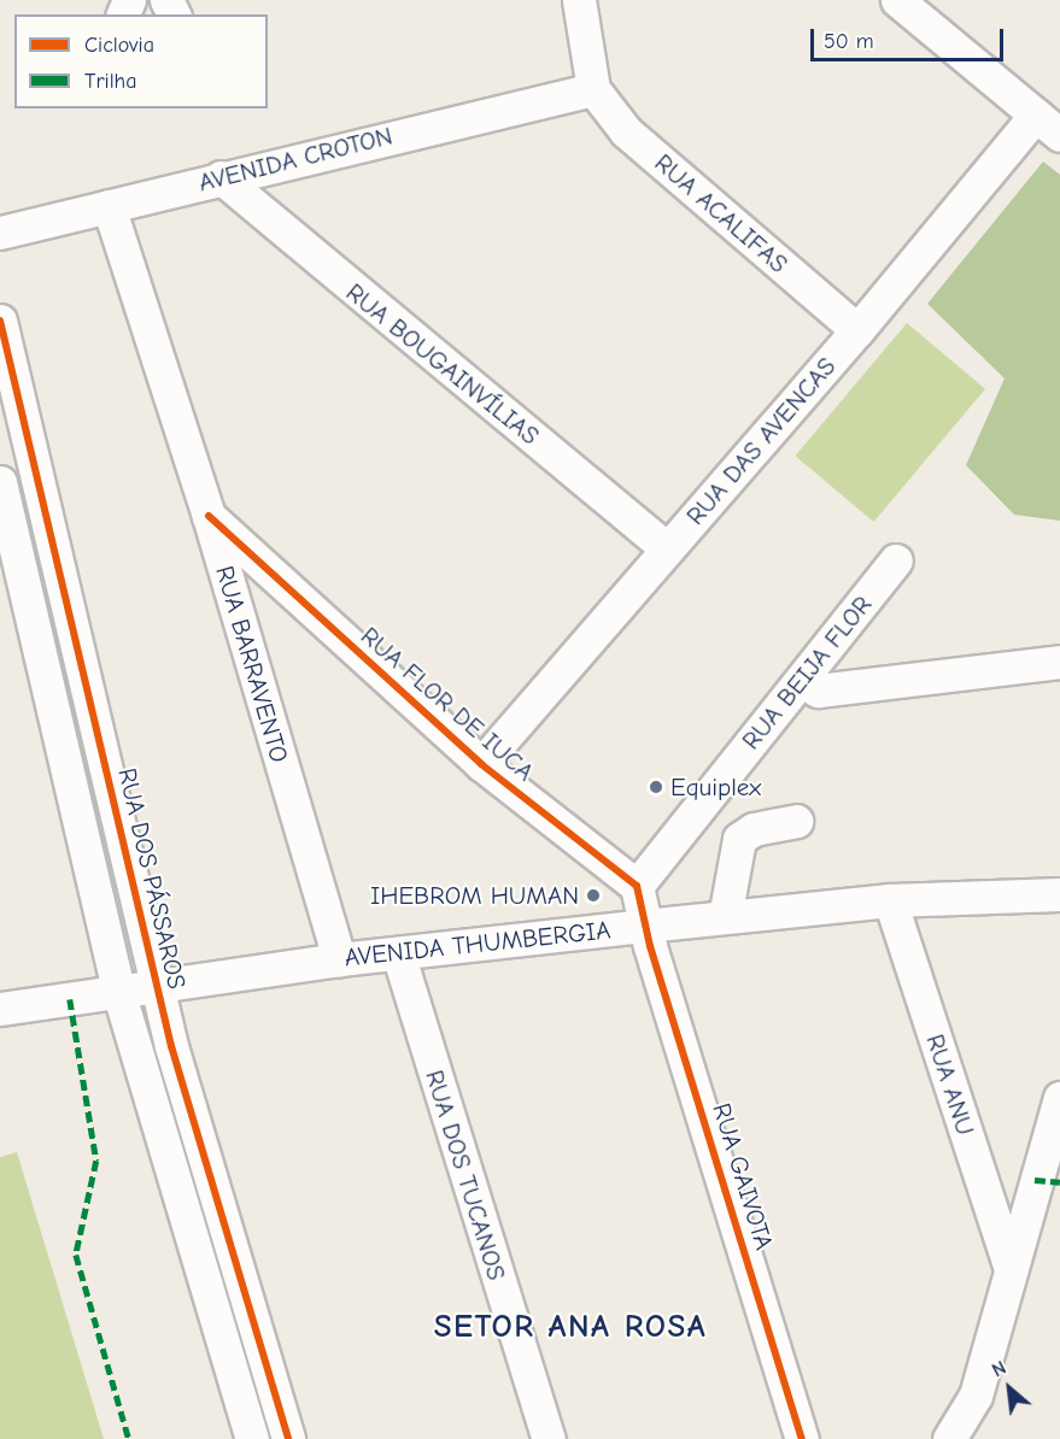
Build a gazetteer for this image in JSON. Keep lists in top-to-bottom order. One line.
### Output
{"streets":{"street":["AVENIDA CROTON","RUA ACALIFAS","RUA BOUGAINVÍLIAS","RUA DAS AVENCAS","RUA BARRAVENTO","RUA BEIJA FLOR","RUA FLOR DE IUCA","RUA DOS PÁSSAROS","AVENIDA THUMBERGIA","RUA ANU","RUA DOS TUCANOS","RUA GAIVOTA"]},"crossings":[["AVENIDA CROTON","RUA ACALIFAS"],["AVENIDA CROTON","RUA BOUGAINVÍLIAS"],["AVENIDA CROTON","RUA BARRAVENTO"],["RUA ACALIFAS","RUA DAS AVENCAS"],["RUA BOUGAINVÍLIAS","RUA DAS AVENCAS"],["RUA DAS AVENCAS","RUA FLOR DE IUCA"],["RUA BARRAVENTO","RUA FLOR DE IUCA"],["RUA BARRAVENTO","AVENIDA THUMBERGIA"],["RUA BEIJA FLOR","RUA FLOR DE IUCA"],["RUA DOS PÁSSAROS","AVENIDA THUMBERGIA"],["AVENIDA THUMBERGIA","RUA ANU"],["AVENIDA THUMBERGIA","RUA DOS TUCANOS"],["AVENIDA THUMBERGIA","RUA GAIVOTA"]],"districts":["SETOR ANA ROSA"],"places":["Equiplex","IHEBROM HUMAN"],"legend":["Ciclovia","Trilha"],"scale_bar":"50 m","north":"top left"}
